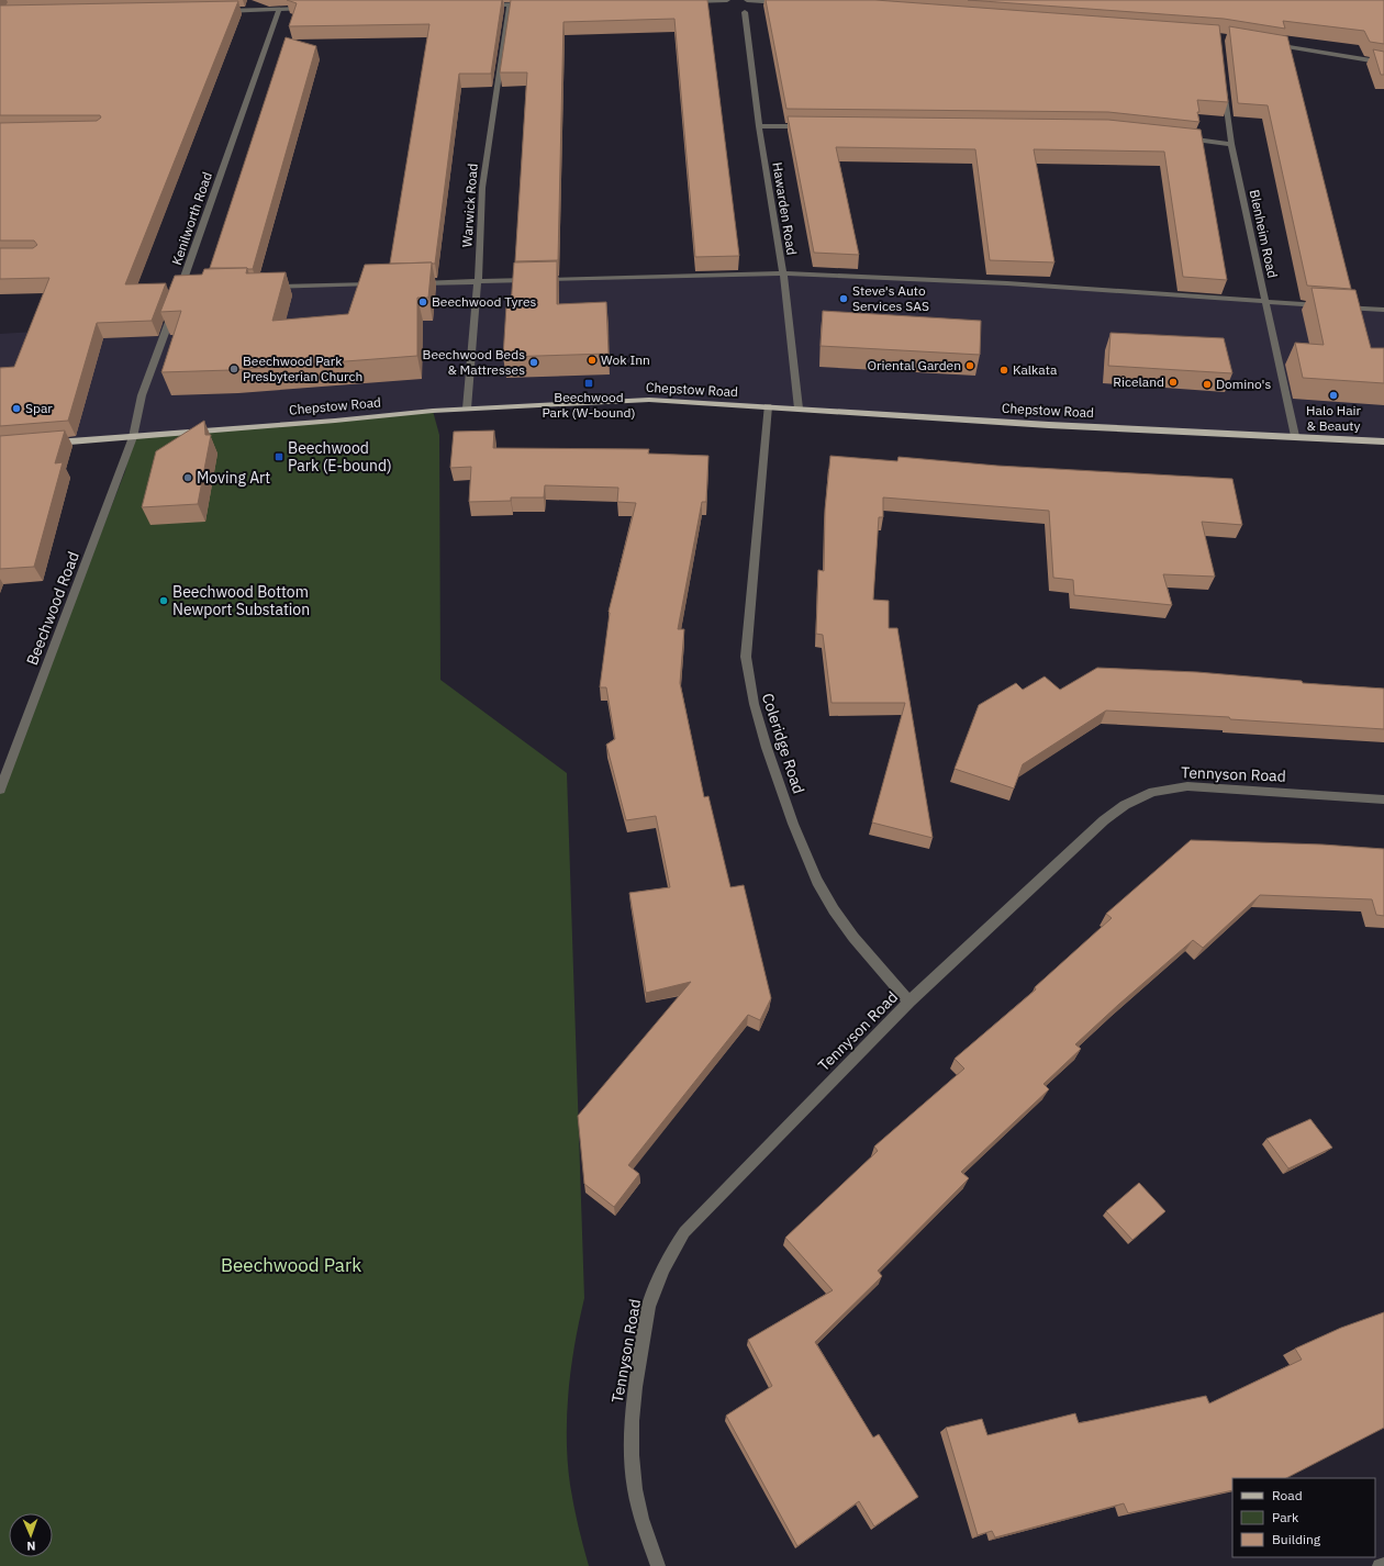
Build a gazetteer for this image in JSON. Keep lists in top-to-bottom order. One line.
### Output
{"streets":{"main road":["Chepstow Road"],"street":["Warwick Road","Hawarden Road","Kenilworth Road","Blenheim Road","Beechwood Road","Coleridge Road","Tennyson Road"]},"crossings":[["Warwick Road","Chepstow Road"],["Hawarden Road","Chepstow Road"],["Blenheim Road","Chepstow Road"],["Chepstow Road","Beechwood Road"],["Chepstow Road","Coleridge Road"],["Coleridge Road","Tennyson Road"]],"parks":["Beechwood Park"],"places":{"other":["Steve's Auto Services SAS","Beechwood Tyres","Wok Inn","Beechwood Beds & Mattresses","Oriental Garden","Beechwood Park Presbyterian Church","Kalkata","Riceland","Domino's","Halo Hair & Beauty","Spar","Moving Art","Beechwood Bottom Newport Substation"],"transit":["Beechwood Park (W-bound)","Beechwood Park (E-bound)"]},"legend":["Road","Park","Building"],"north":"bottom"}
